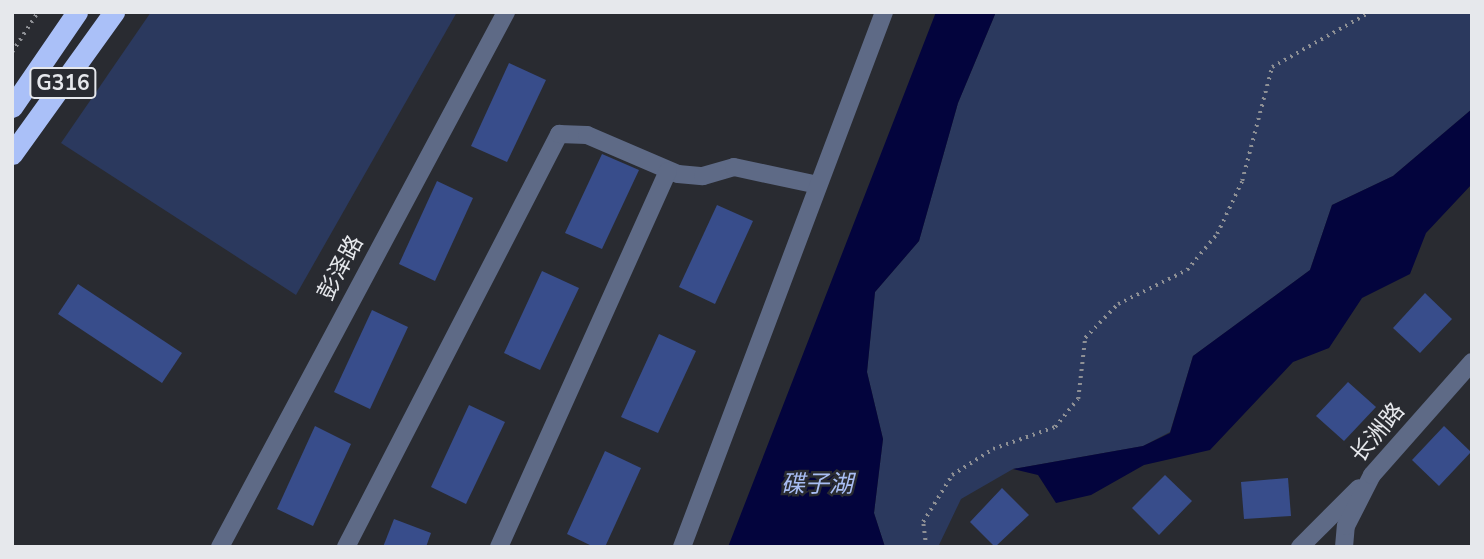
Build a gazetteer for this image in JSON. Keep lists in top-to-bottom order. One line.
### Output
{"streets":{"highway":["G316"],"street":["彭泽路","长洲路"]},"water":["碟子湖"]}
